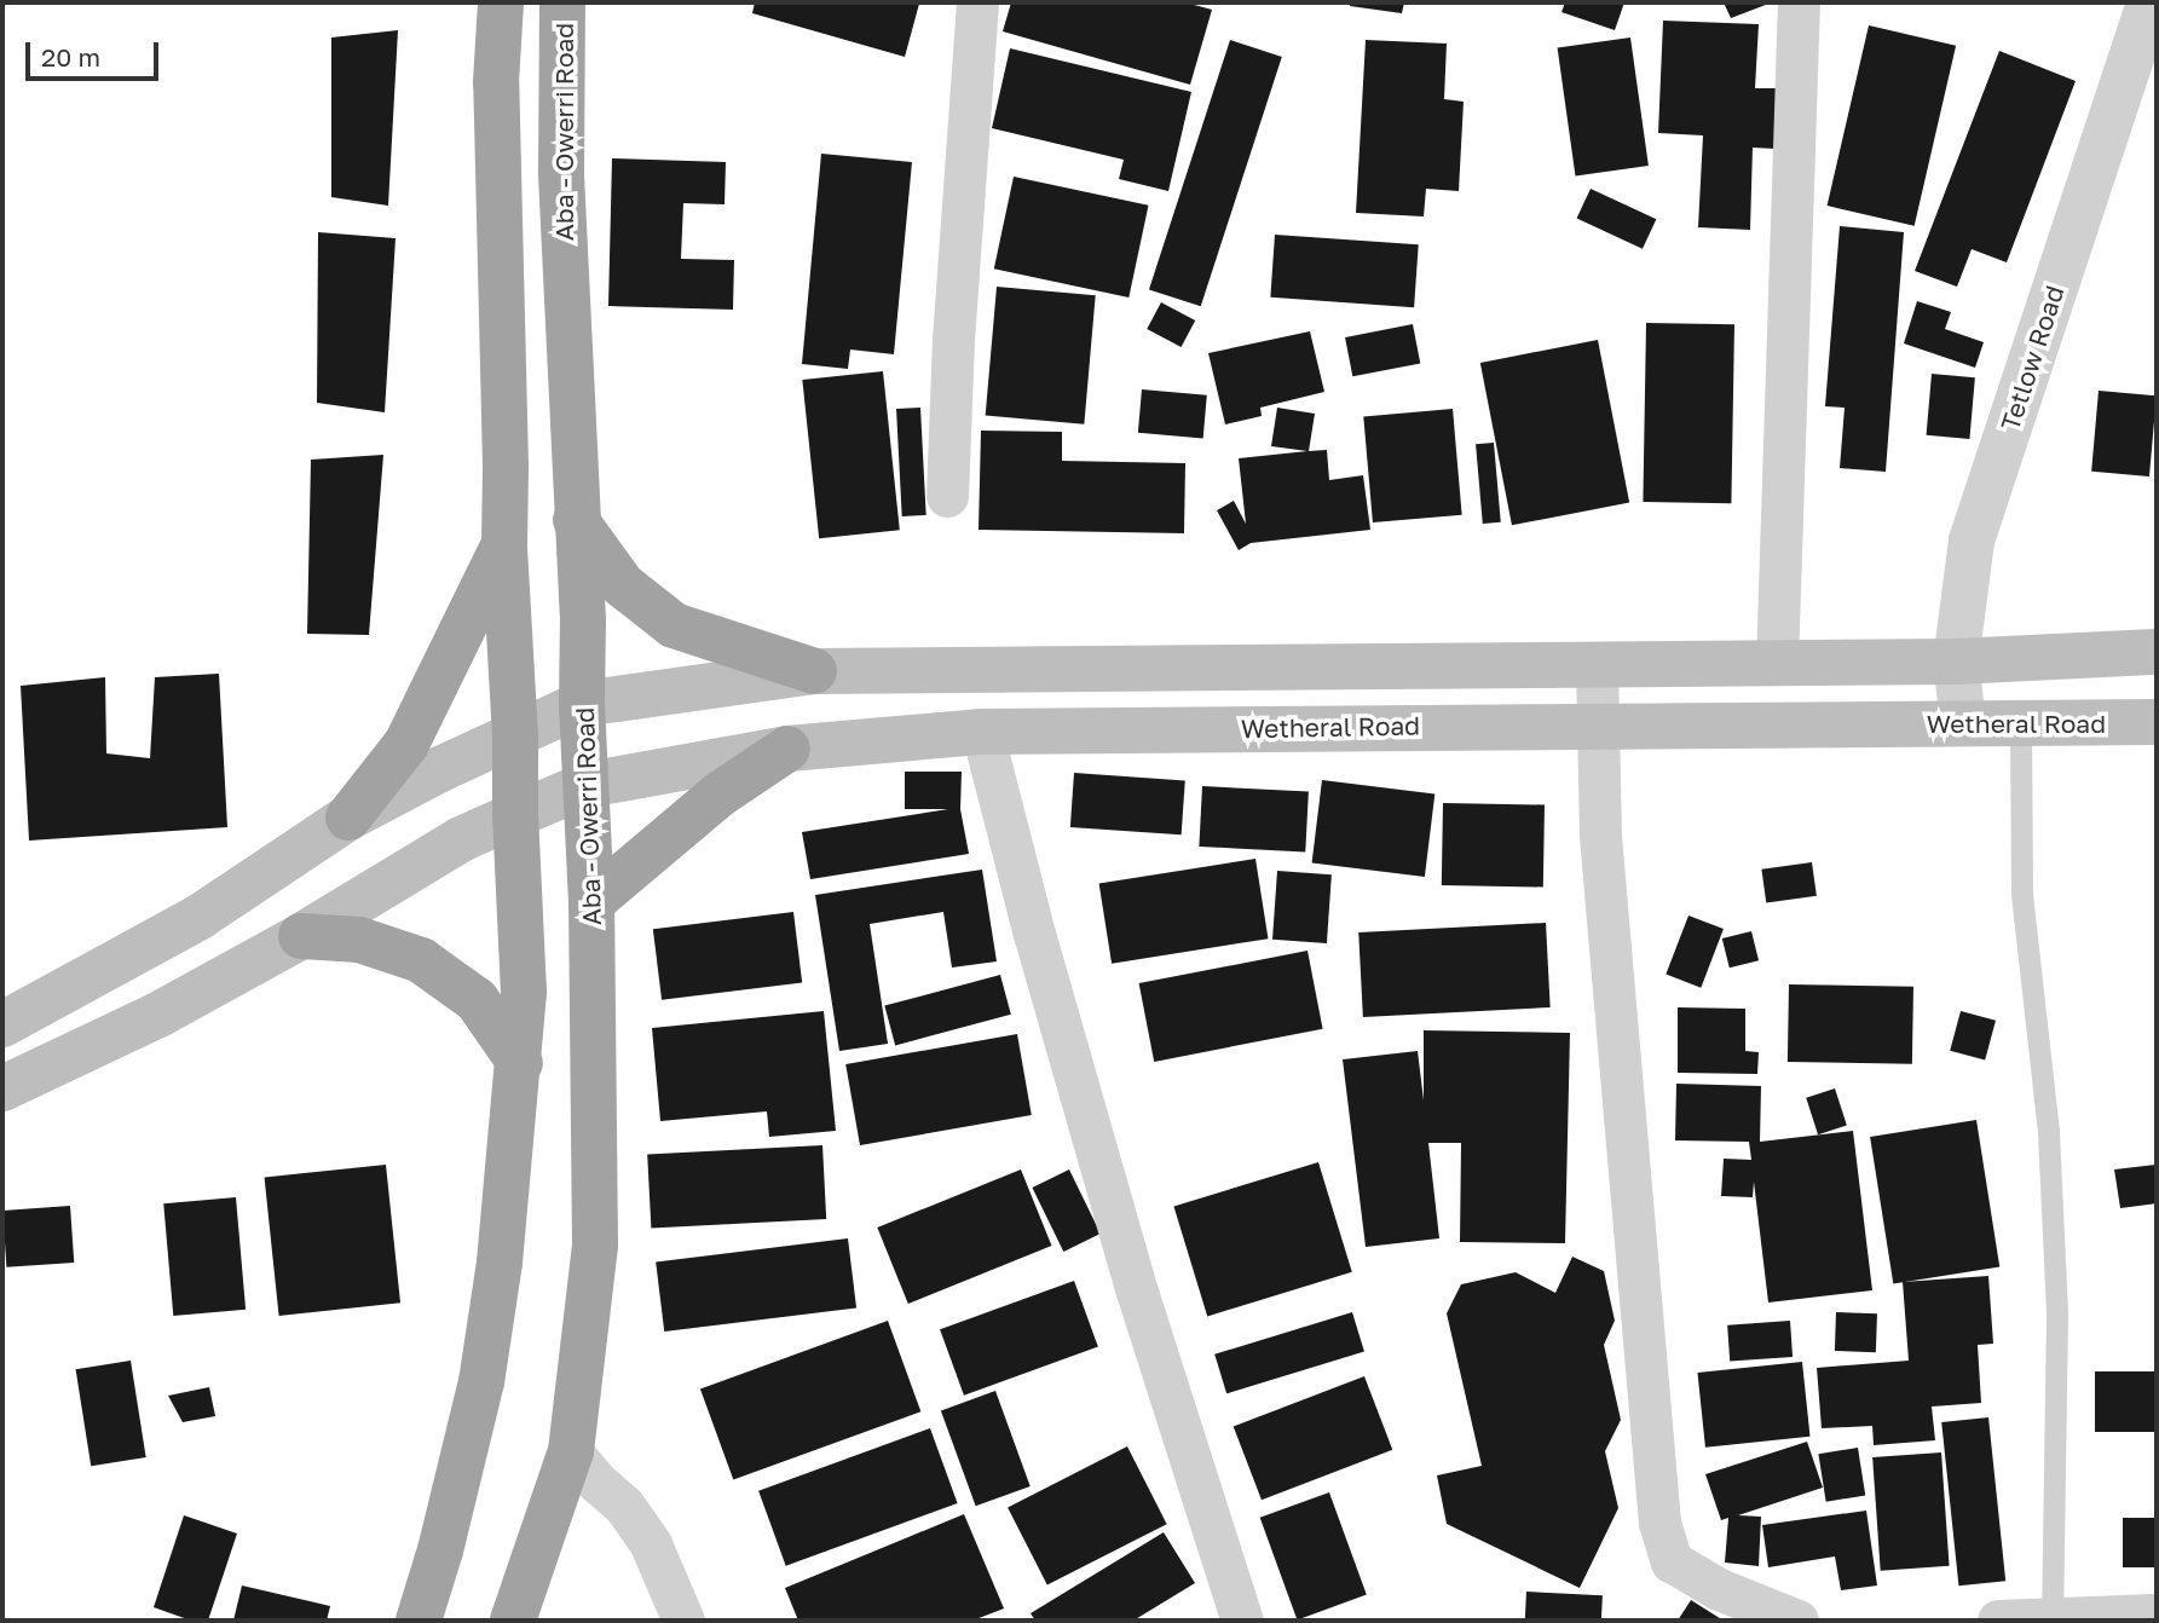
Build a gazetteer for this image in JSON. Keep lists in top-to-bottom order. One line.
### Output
{"streets":{"highway":["Aba - Owerri Road"],"main road":["Wetheral Road"],"street":["Tetlow Road"]},"crossings":[["Aba - Owerri Road","Wetheral Road"],["Tetlow Road","Wetheral Road"]],"scale_bar":"20 m"}
